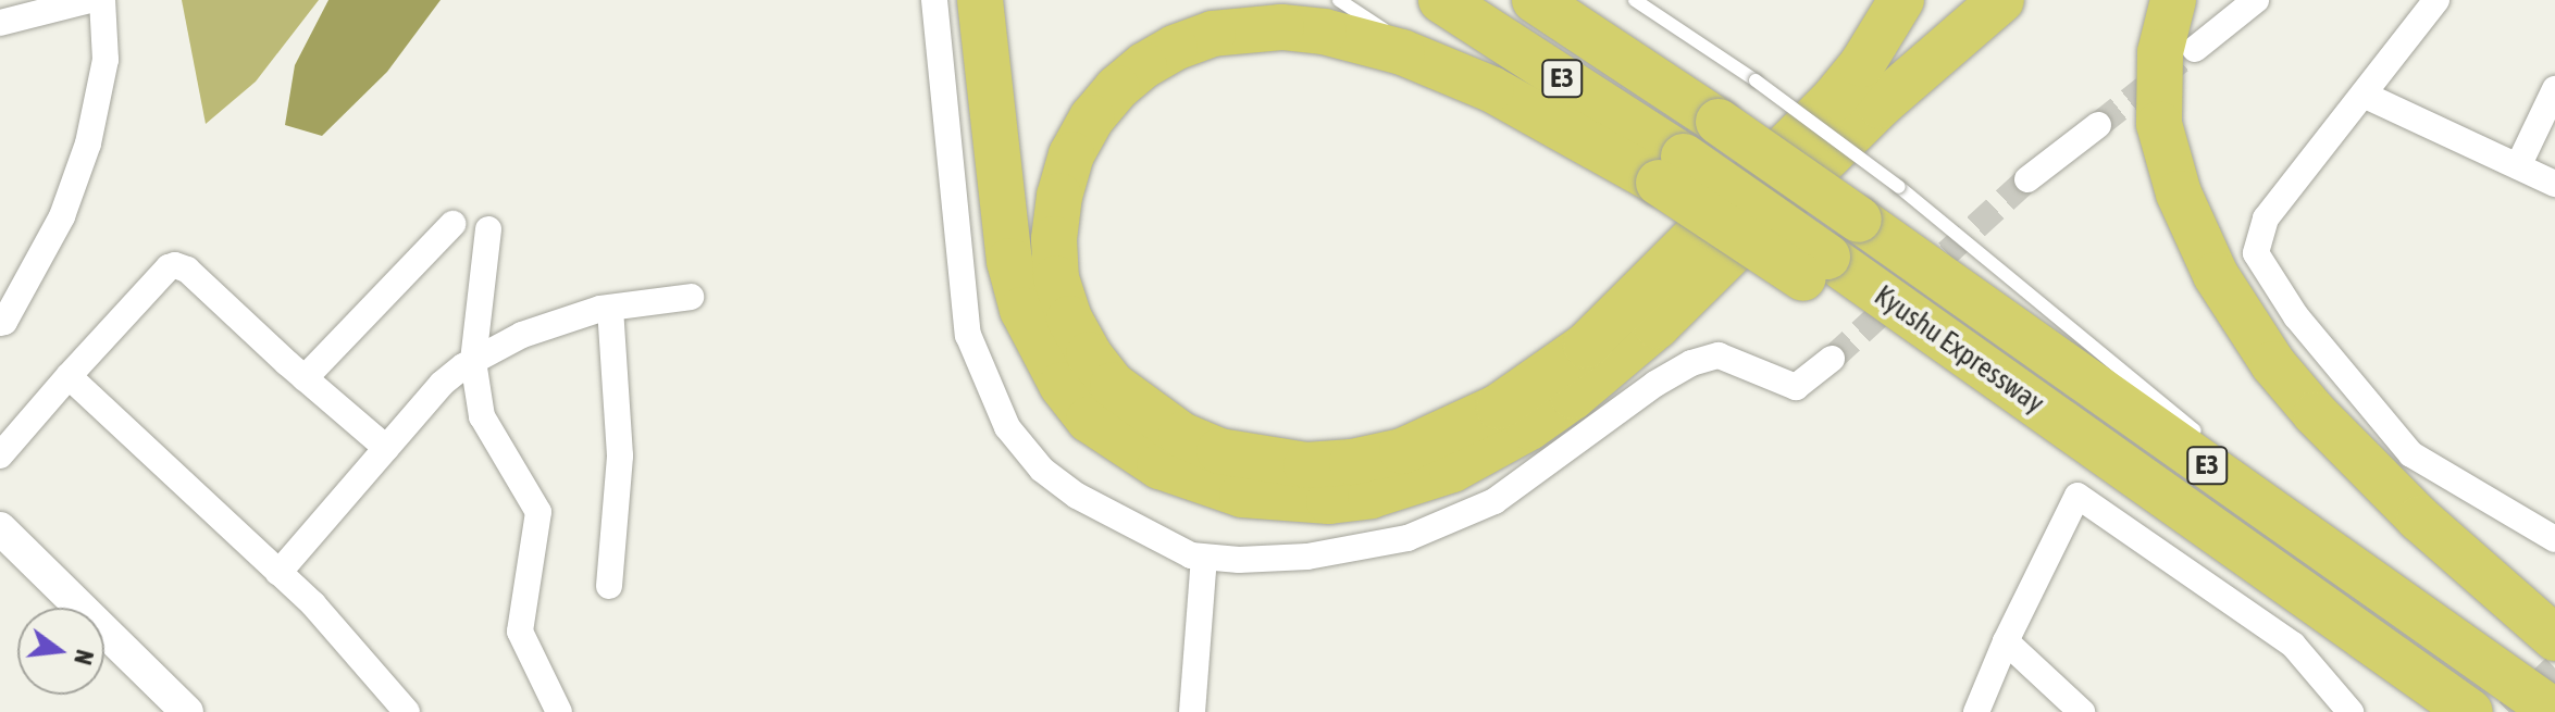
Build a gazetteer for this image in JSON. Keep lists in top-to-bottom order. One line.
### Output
{"streets":{"highway":["E3","Kyushu Expressway"]},"north":"right"}
